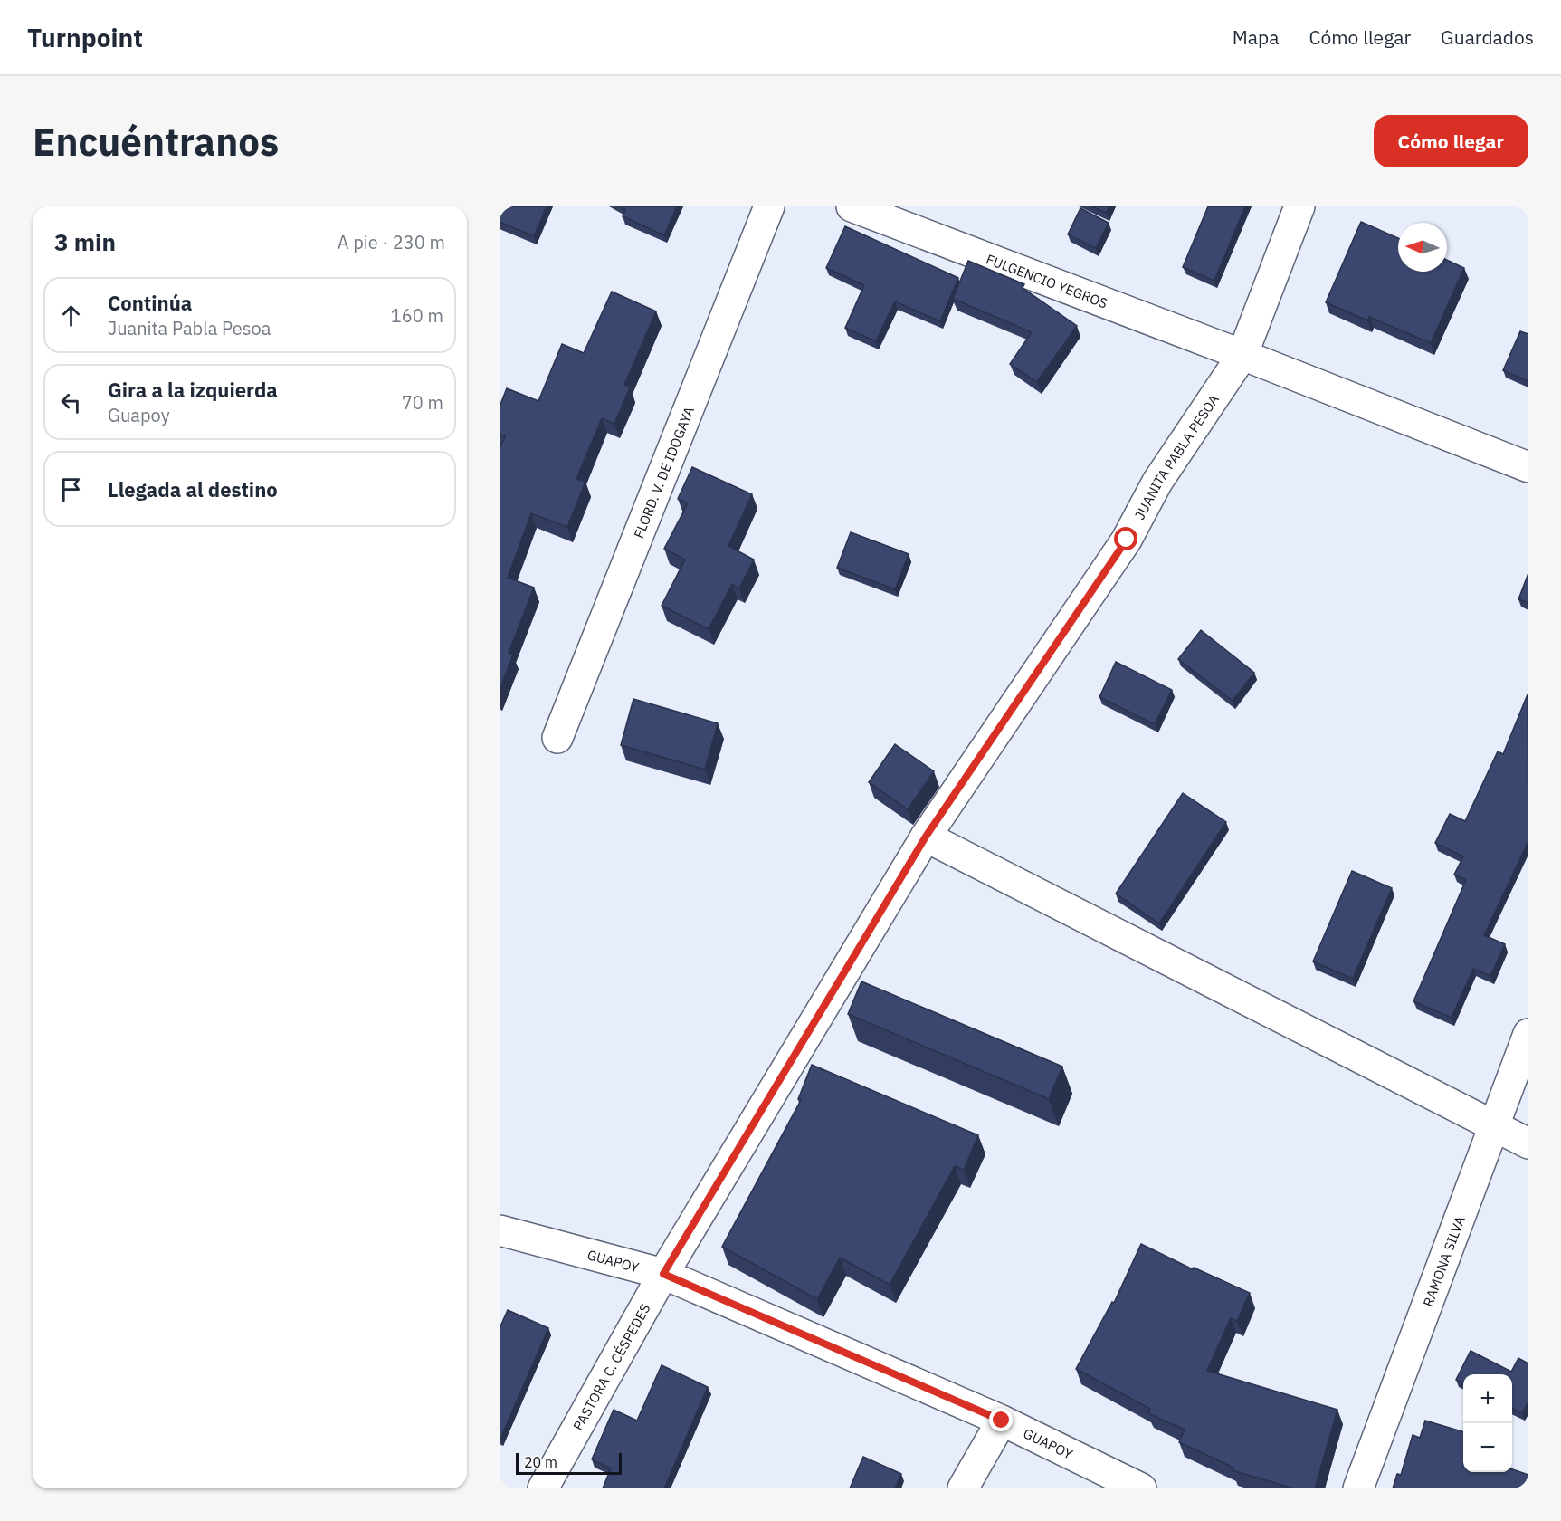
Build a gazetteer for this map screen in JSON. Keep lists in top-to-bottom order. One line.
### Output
{"streets":{"street":["FULGENCIO YEGROS","JUANITA PABLA PESOA","FLORD. V. DE IDOGAYA","GUAPOY","RAMONA SILVA","PASTORA C. CÉSPEDES"]},"crossings":[["FULGENCIO YEGROS","JUANITA PABLA PESOA"],["JUANITA PABLA PESOA","GUAPOY"],["JUANITA PABLA PESOA","PASTORA C. CÉSPEDES"],["GUAPOY","PASTORA C. CÉSPEDES"]],"scale_bar":"20 m","north":"left","page":{"header":"Turnpoint","nav":["Mapa","Cómo llegar","Guardados"],"buttons":"Cómo llegar","title":"Encuéntranos","heading":["3 min","A pie · 230 m"],"list":[["Continúa","Juanita Pabla Pesoa","160 m"],["Gira a la izquierda","Guapoy","70 m"],"Llegada al destino"],"map_buttons":["+","−"],"scale":"20 m"}}
